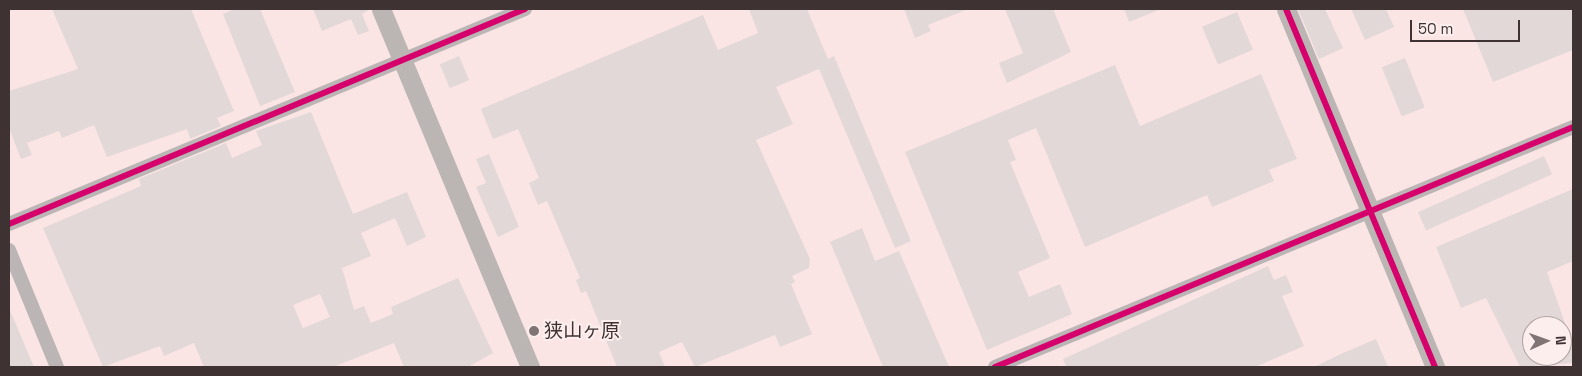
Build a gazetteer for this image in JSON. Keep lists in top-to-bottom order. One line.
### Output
{"places":["狭山ヶ原"],"scale_bar":"50 m","north":"right"}
